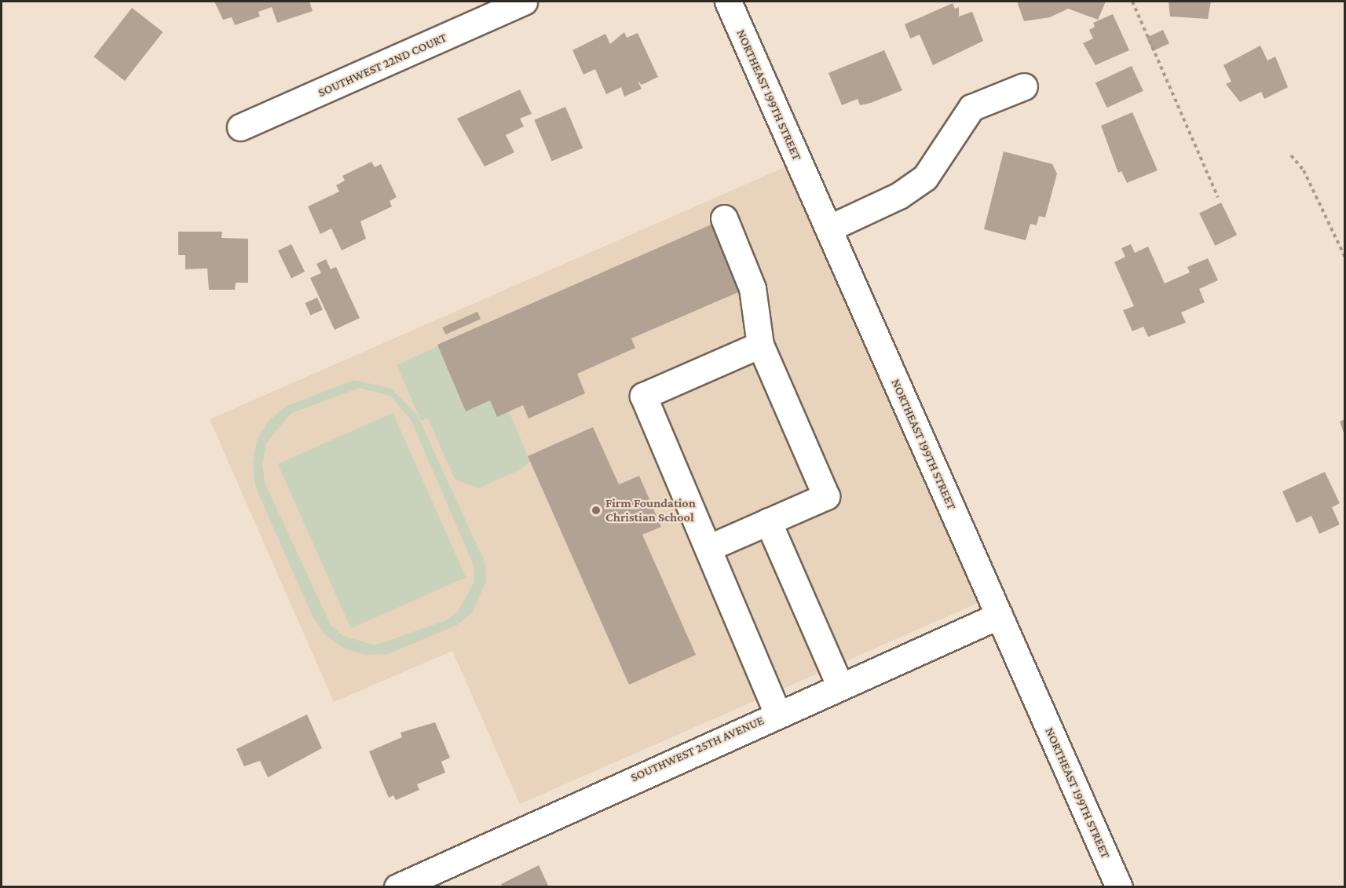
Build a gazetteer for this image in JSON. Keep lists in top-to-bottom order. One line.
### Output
{"streets":{"street":["SOUTHWEST 22ND COURT","NORTHEAST 199TH STREET","SOUTHWEST 25TH AVENUE"]},"crossings":[["NORTHEAST 199TH STREET","SOUTHWEST 25TH AVENUE"]],"places":["Firm Foundation Christian School"]}
